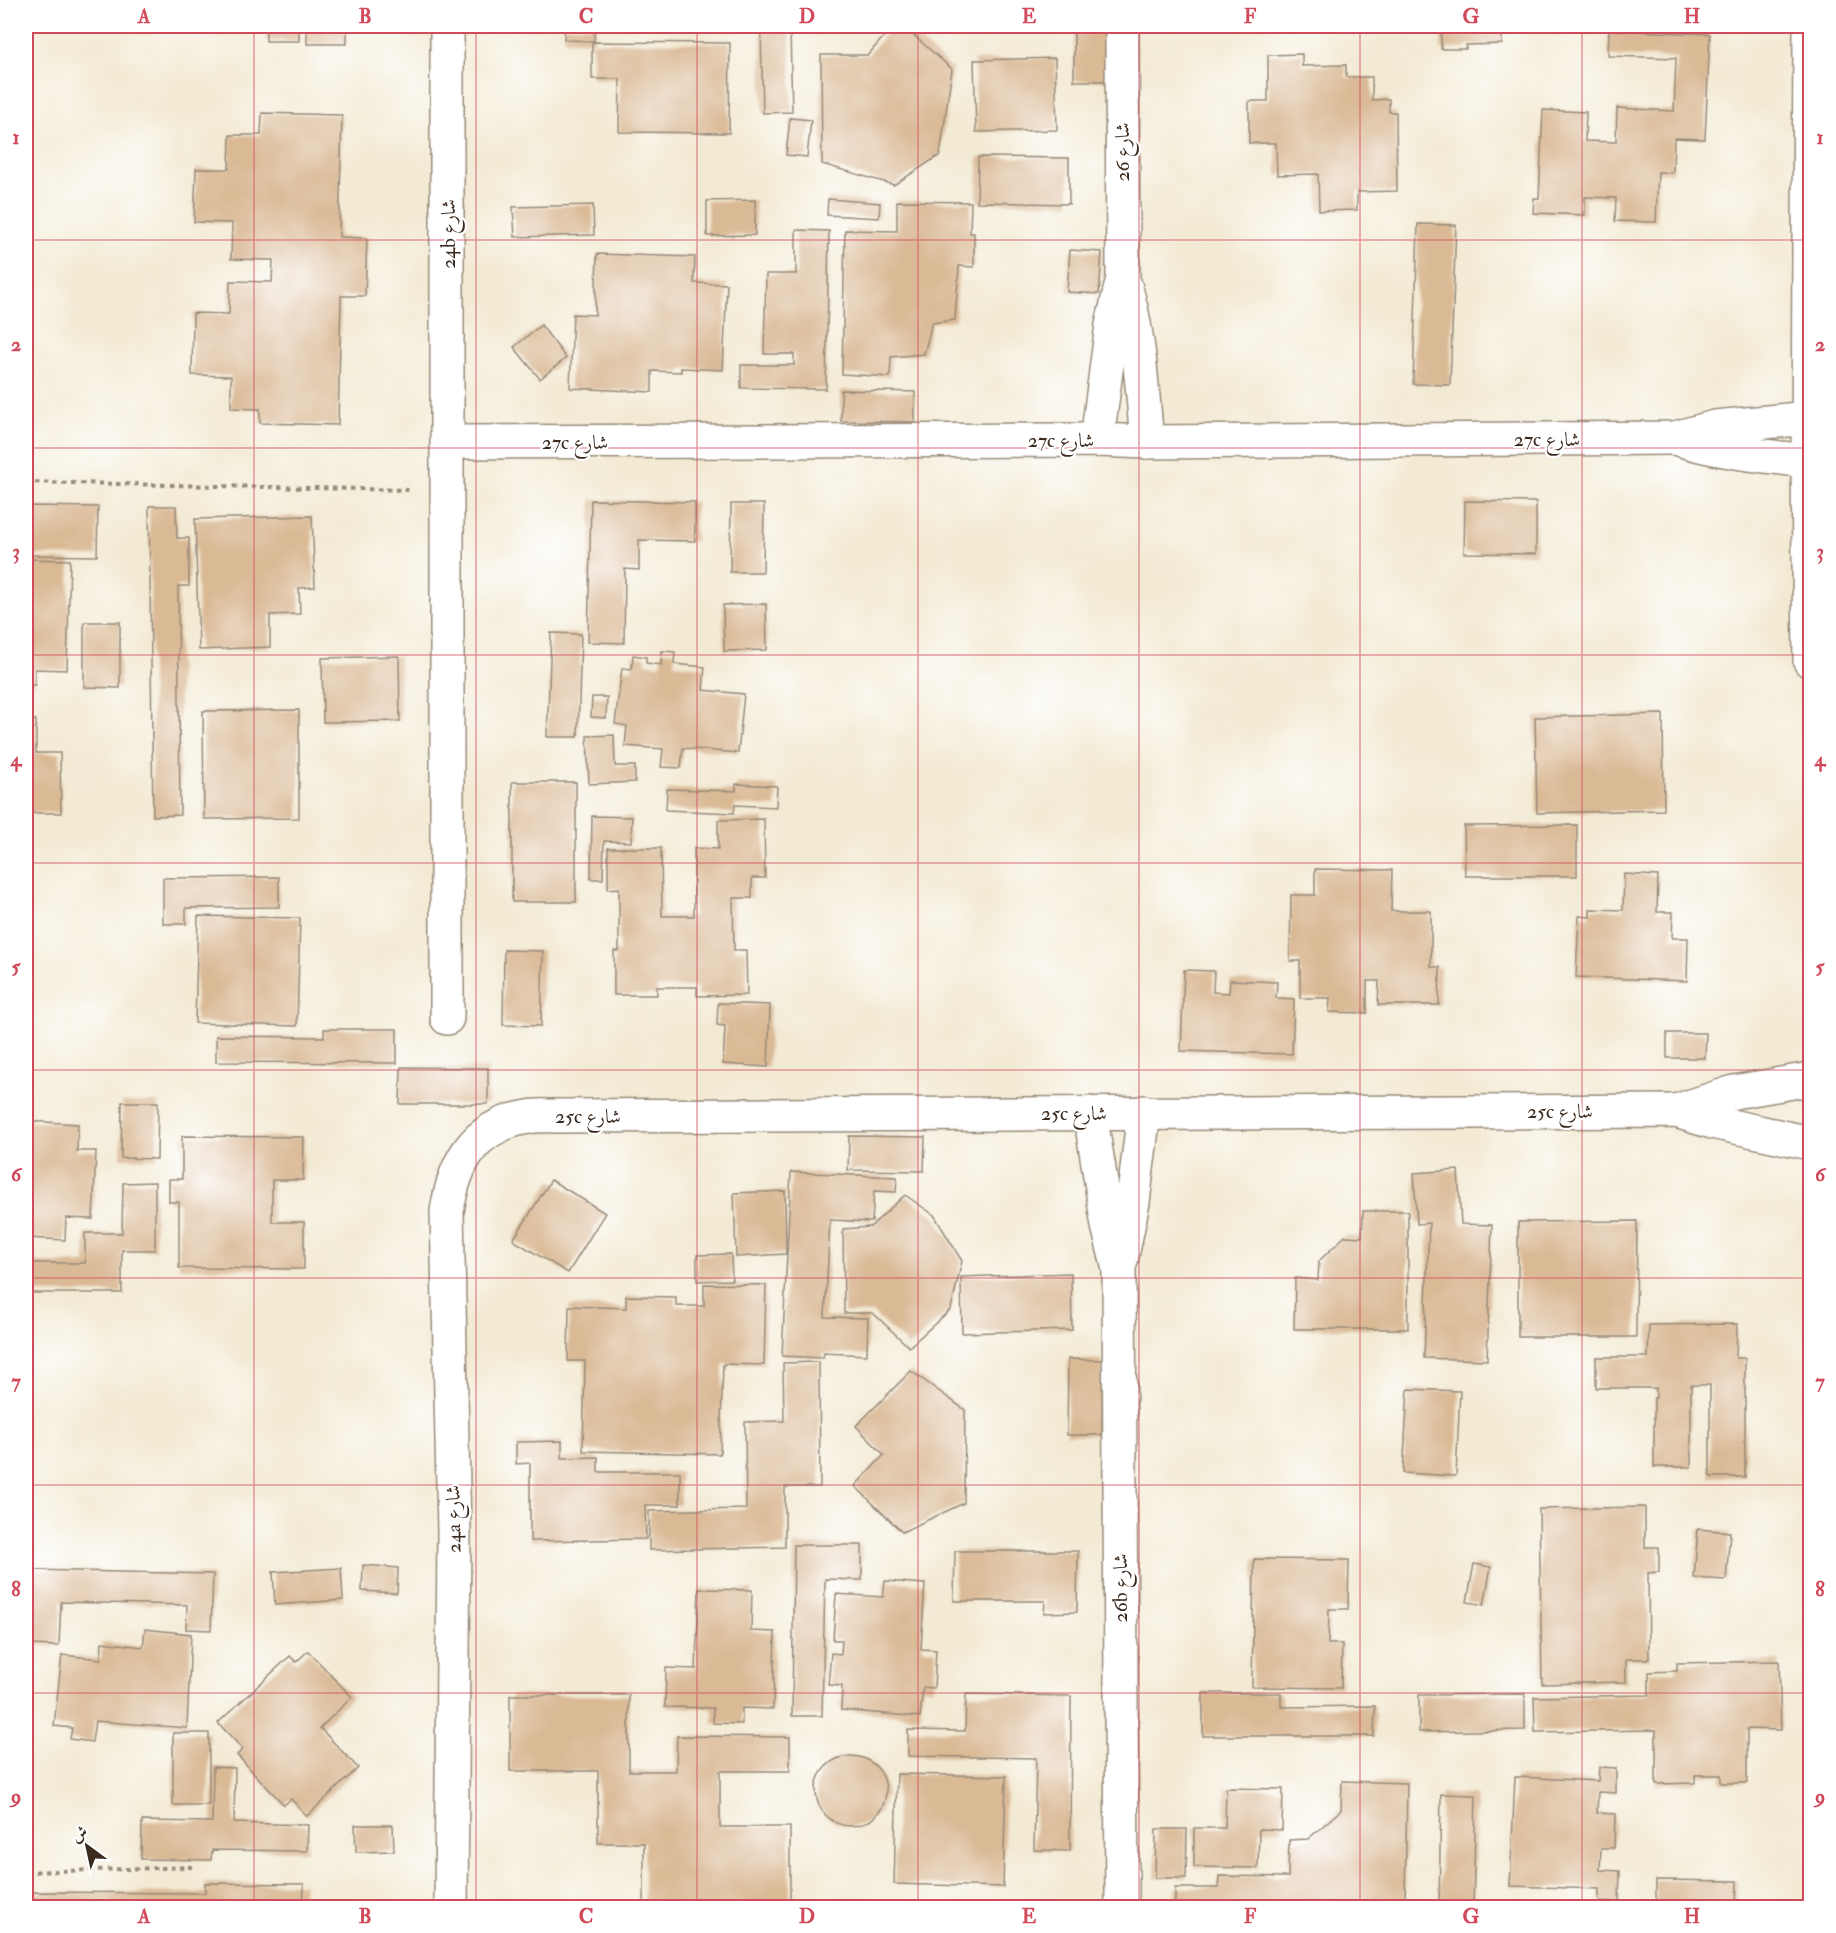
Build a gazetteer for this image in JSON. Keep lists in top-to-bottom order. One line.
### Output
{"streets":{"street":["شارع 26","24b شارع","27c شارع","25c شارع","24a شارع","26b شارع"]},"crossings":[["شارع 26","27c شارع"],["24b شارع","27c شارع"],["25c شارع","24a شارع"],["25c شارع","26b شارع"]],"north":"top left","grid":{"columns":["A","B","C","D","E","F","G","H"],"rows":["1","2","3","4","5","6","7","8","9"]}}
